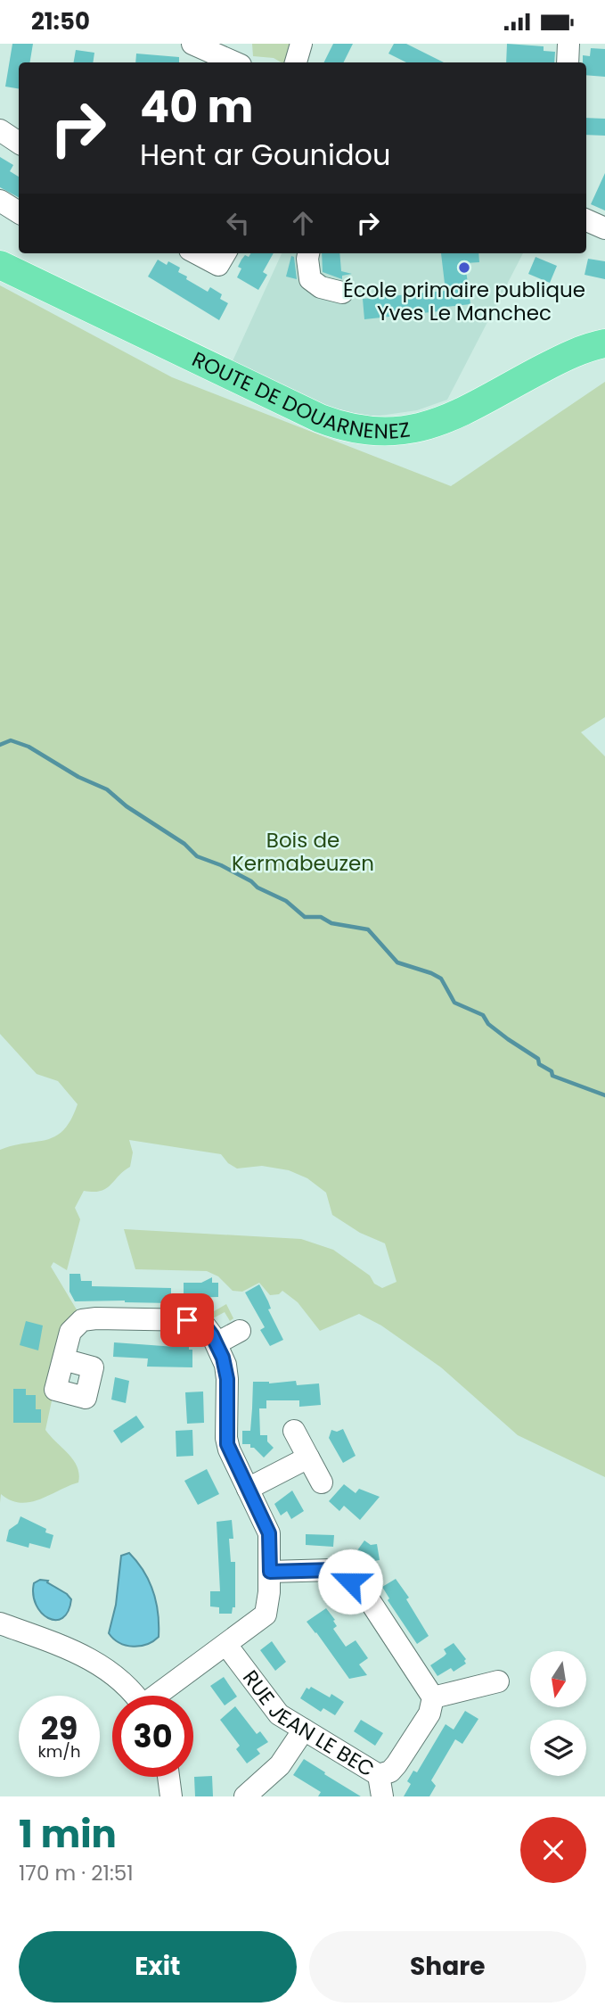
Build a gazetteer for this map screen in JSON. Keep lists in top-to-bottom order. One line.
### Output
{"streets":{"main road":["ROUTE DE DOUARNENEZ"],"street":["RUE JEAN LE BEC"]},"parks":["Bois de Kermabeuzen"],"places":["École primaire publique Yves Le Manchec"],"north":"bottom","page":{"status":"21:50","turn":["40 m","Hent ar Gounidou"],"speed":"29 km/h","limit":"30","heading":["1 min","170 m · 21:51"],"buttons":["Exit","Share"]}}
